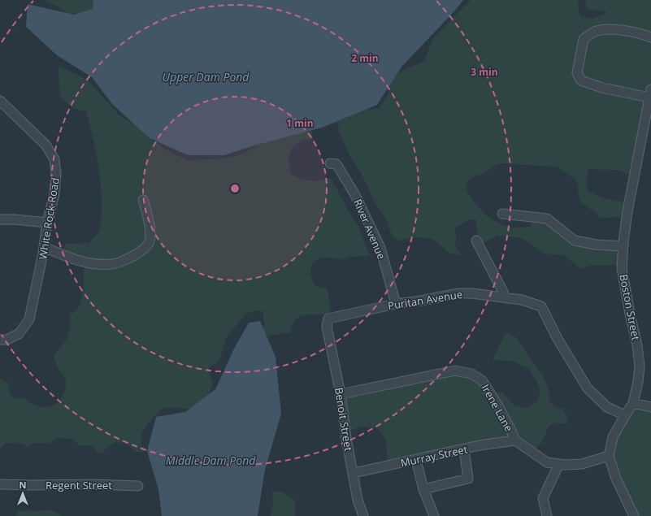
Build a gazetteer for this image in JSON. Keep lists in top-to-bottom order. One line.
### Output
{"streets":{"street":["White Rock Road","River Avenue","Puritan Avenue","Boston Street","Irene Lane","Benoit Street","Murray Street","Regent Street"]},"crossings":[["River Avenue","Puritan Avenue"],["Puritan Avenue","Boston Street"],["Puritan Avenue","Benoit Street"],["Boston Street","Irene Lane"],["Irene Lane","Benoit Street"],["Irene Lane","Murray Street"],["Benoit Street","Murray Street"]],"water":["Upper Dam Pond","Middle Dam Pond"],"north":"top","rings":["2 min","3 min","1 min"]}
